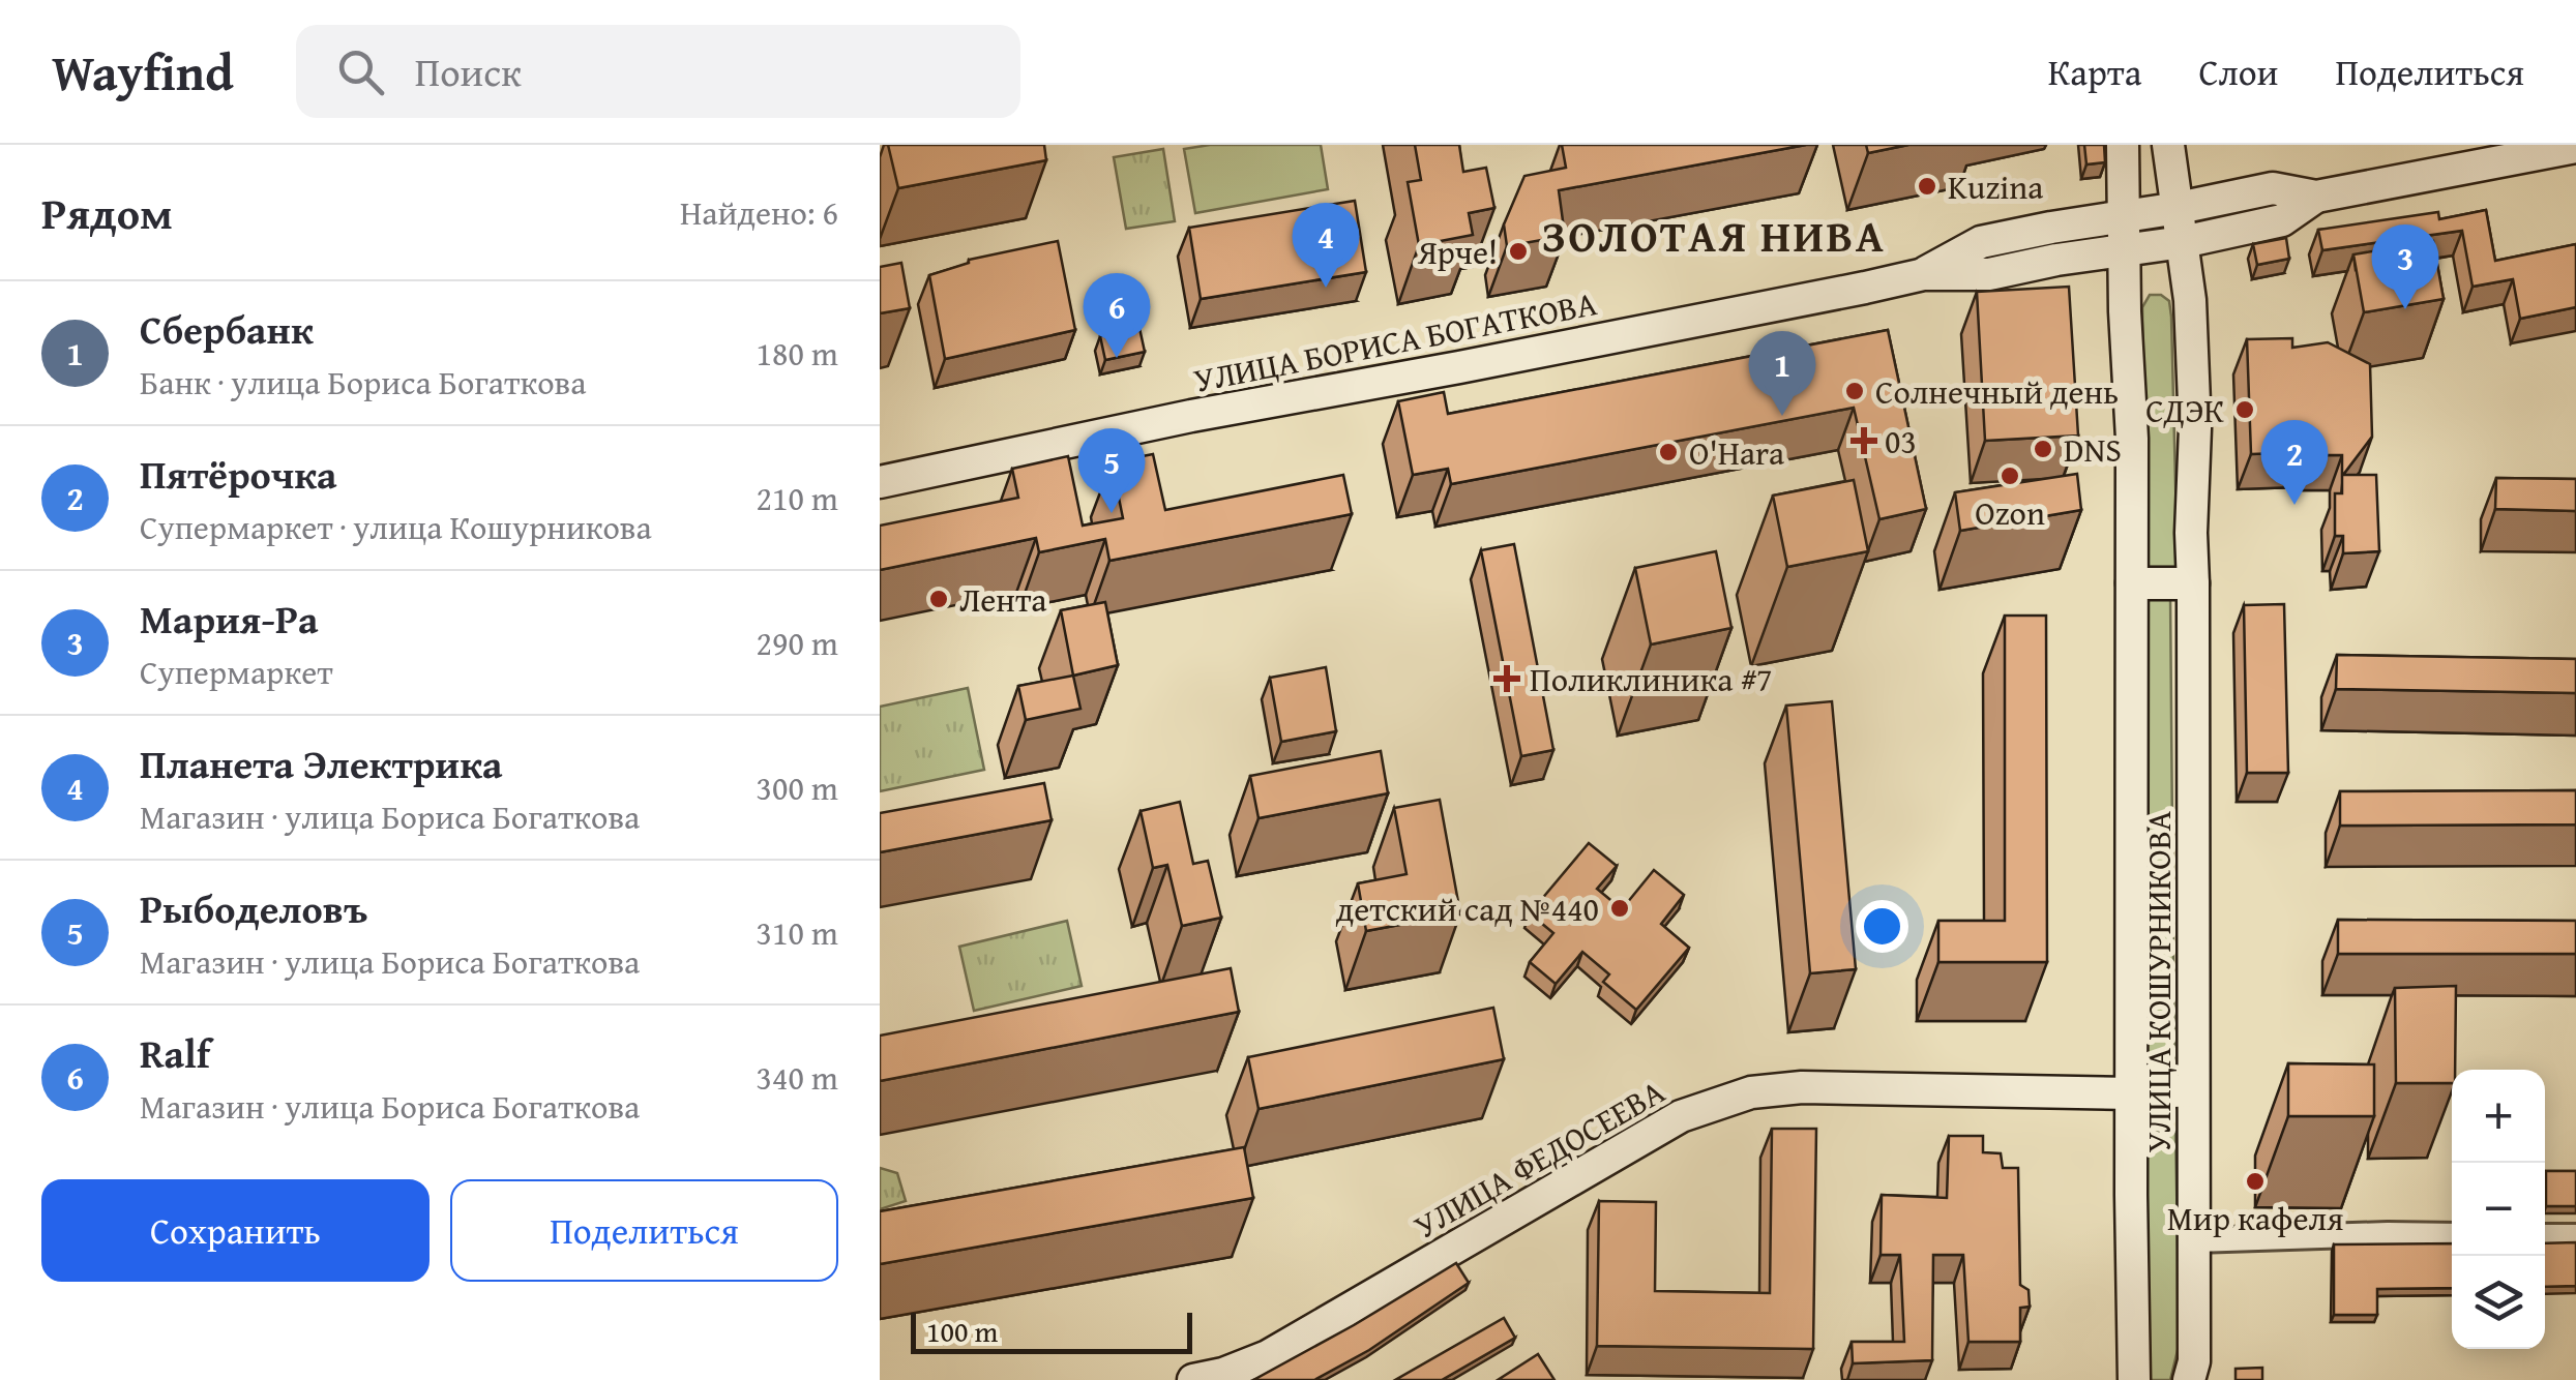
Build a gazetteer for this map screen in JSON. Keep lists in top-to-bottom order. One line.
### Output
{"streets":{"main road":["УЛИЦА БОРИСА БОГАТКОВА","УЛИЦА КОШУРНИКОВА","УЛИЦА ФЕДОСЕЕВА"]},"crossings":[["УЛИЦА БОРИСА БОГАТКОВА","УЛИЦА КОШУРНИКОВА"],["УЛИЦА КОШУРНИКОВА","УЛИЦА ФЕДОСЕЕВА"]],"districts":["ЗОЛОТАЯ НИВА"],"places":{"other":["Kuzina","Ярче!","Солнечный день","СДЭК","DNS","O'Hara","Ozon","Лента","детский сад №440","Мир кафеля"],"health":["03","Поликлиника #7"]},"scale_bar":"100 m","page":{"header":"Wayfind","search":"Поиск","nav":["Карта","Слои","Поделиться"],"heading":["Рядом","Найдено: 6"],"pins":["4","3","6","1","2","5"],"list":[{"mark":"1","name":"Сбербанк","note":"Банк · улица Бориса Богаткова","value":"180 m"},{"mark":"2","name":"Пятёрочка","note":"Супермаркет · улица Кошурникова","value":"210 m"},{"mark":"3","name":"Мария-Ра","note":"Супермаркет","value":"290 m"},{"mark":"4","name":"Планета Электрика","note":"Магазин · улица Бориса Богаткова","value":"300 m"},{"mark":"5","name":"Рыбоделовъ","note":"Магазин · улица Бориса Богаткова","value":"310 m"},{"mark":"6","name":"Ralf","note":"Магазин · улица Бориса Богаткова","value":"340 m"}],"map_buttons":["+","−"],"buttons":["Сохранить","Поделиться"],"scale":"100 m"}}
